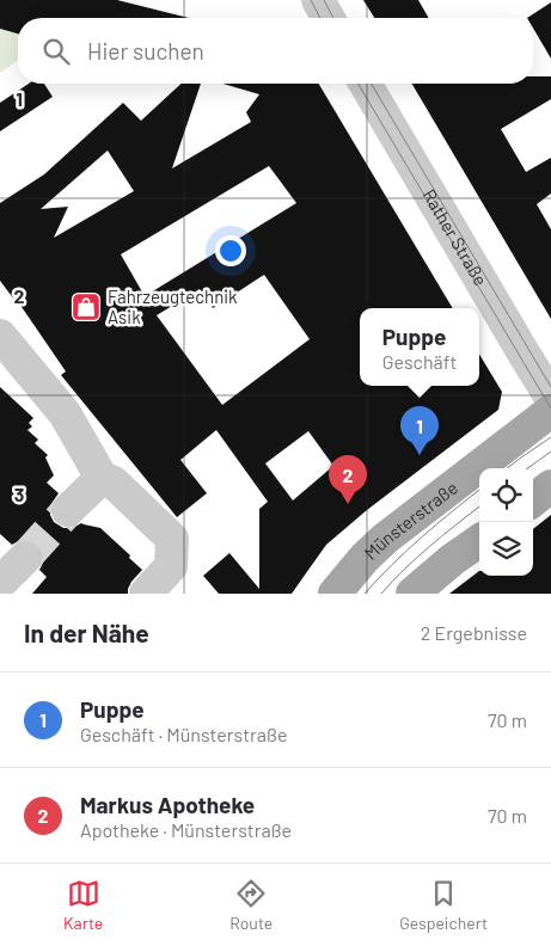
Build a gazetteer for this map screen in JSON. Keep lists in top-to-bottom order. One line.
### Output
{"streets":{"main road":["Münsterstraße"],"street":["Rather Straße"]},"places":{"shop":["Fahrzeugtechnik Asik"]},"page":{"search":"Hier suchen","popup":["Puppe","Geschäft"],"pins":["1","2"],"heading":["In der Nähe","2 Ergebnisse"],"list":[{"mark":"1","name":"Puppe","note":"Geschäft · Münsterstraße","value":"70 m"},{"mark":"2","name":"Markus Apotheke","note":"Apotheke · Münsterstraße","value":"70 m"}],"nav":["Karte","Route","Gespeichert"]},"grid":{"rows":["1","2","3"]}}
